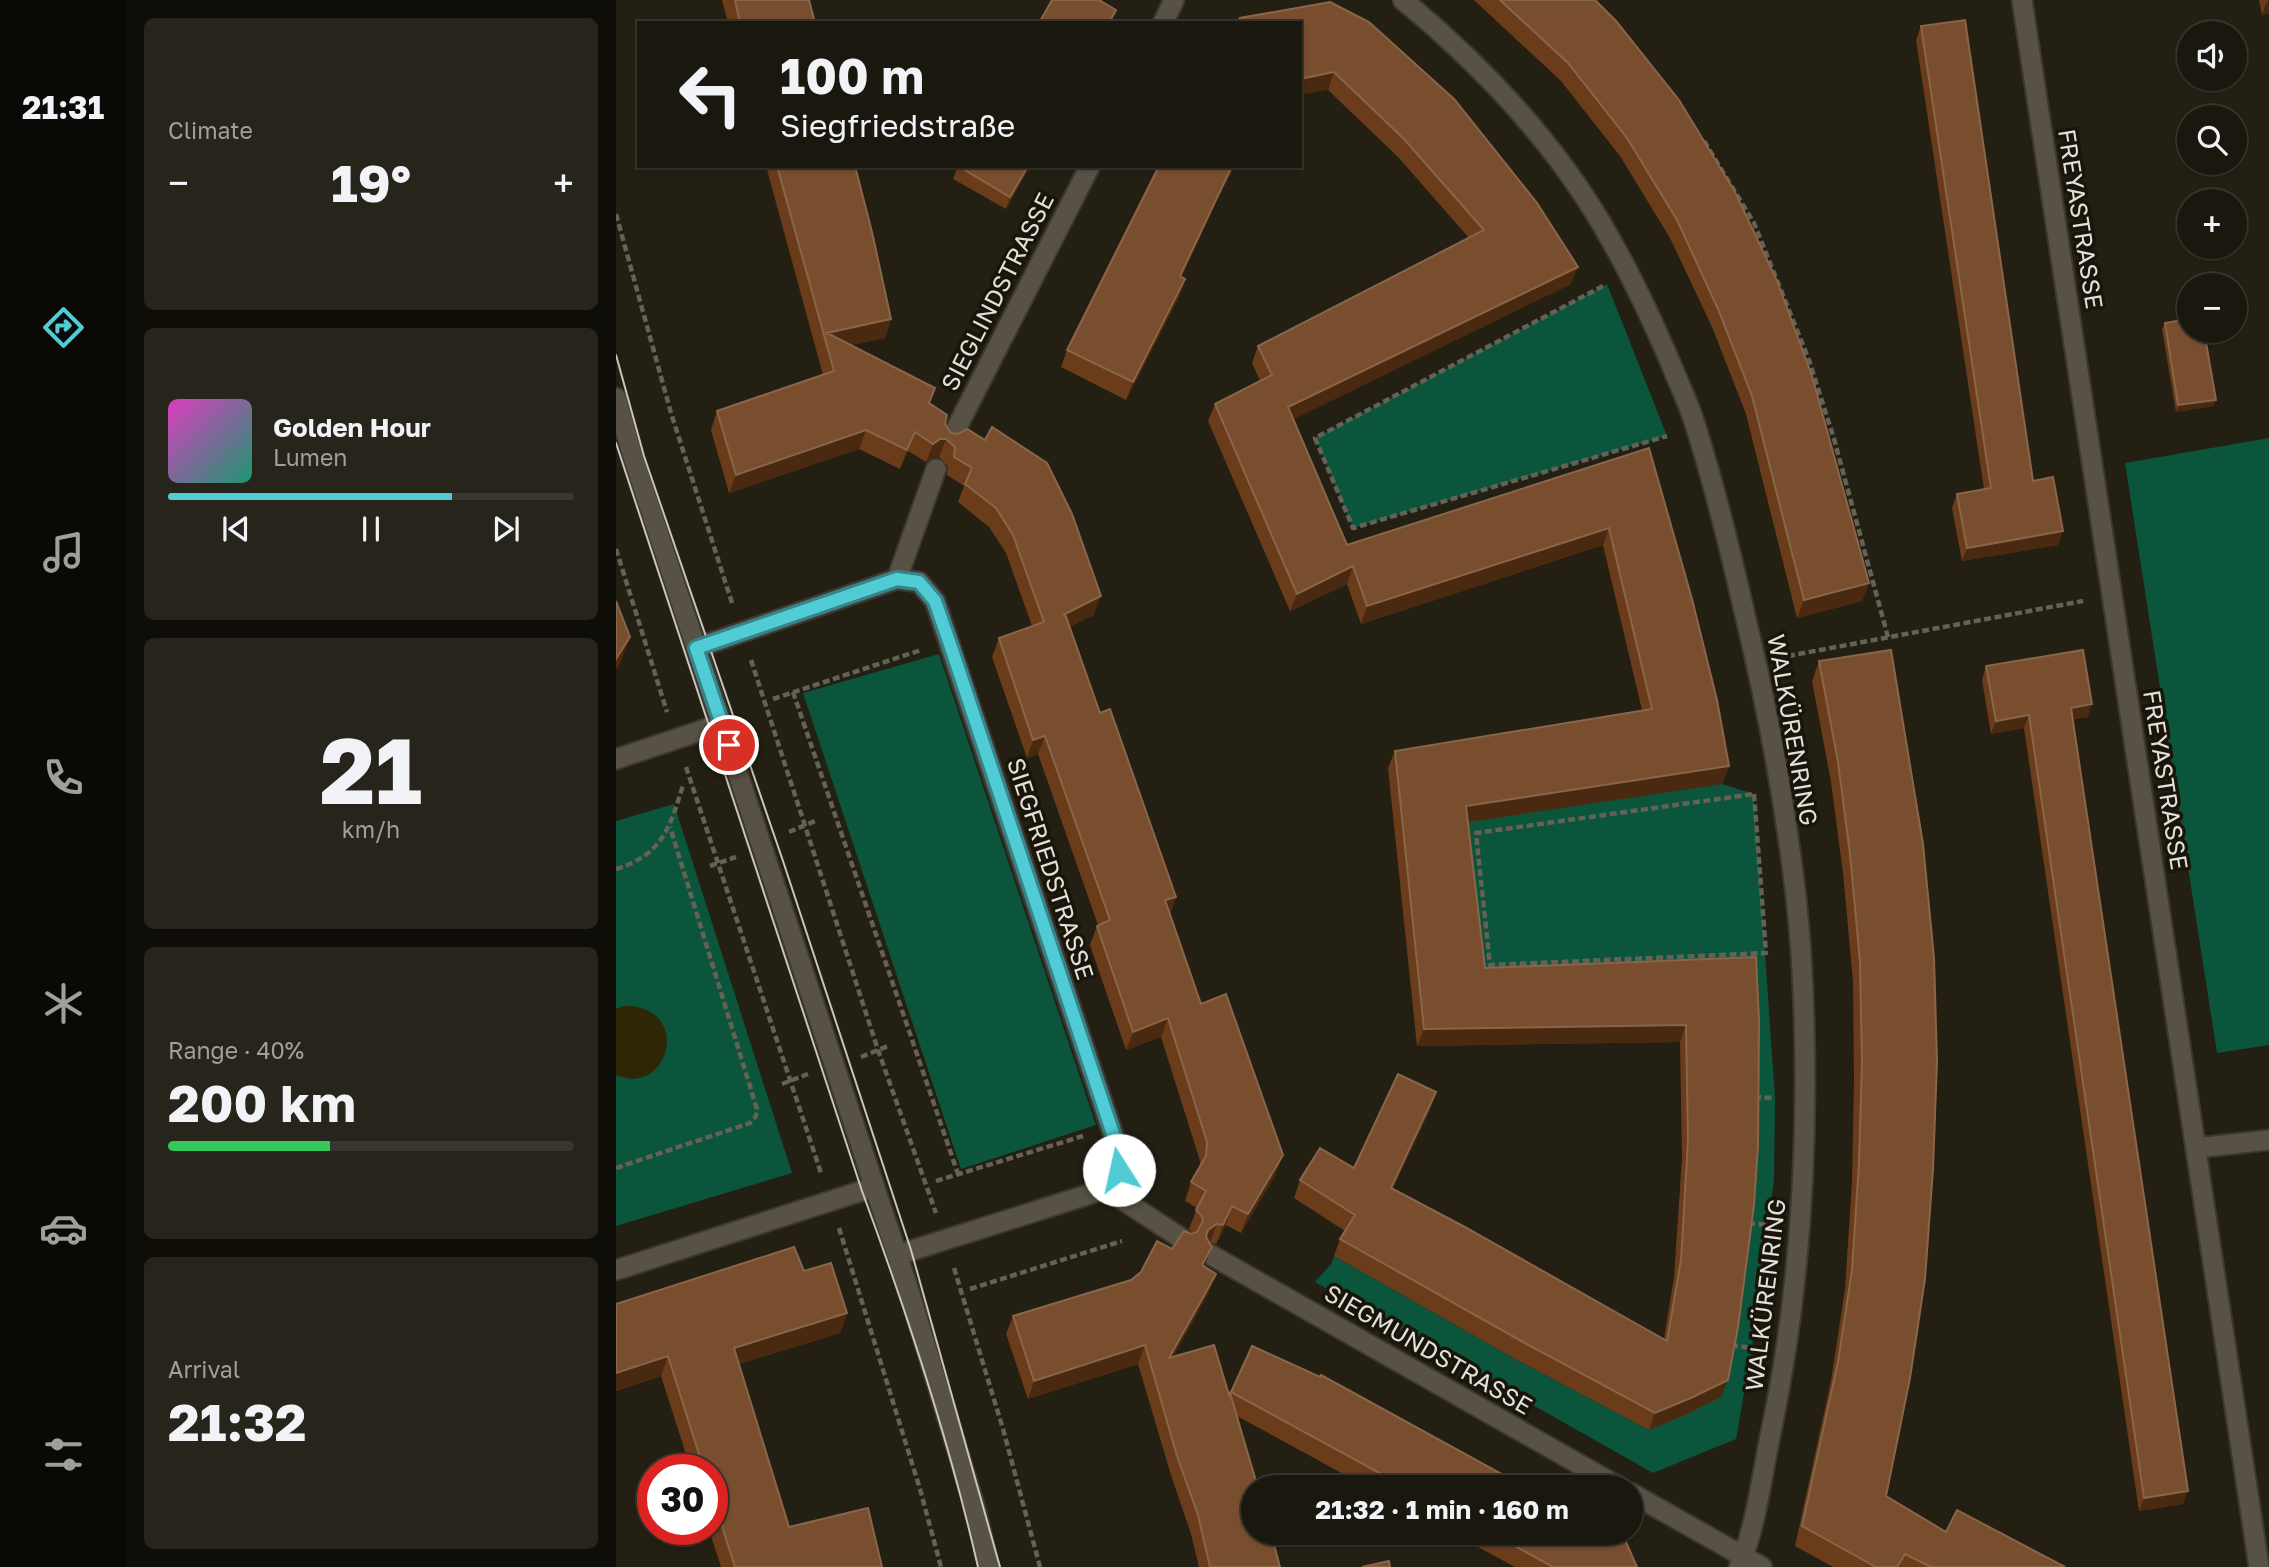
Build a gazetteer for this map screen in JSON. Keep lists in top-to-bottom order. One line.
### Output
{"streets":{"street":["FREYASTRASSE","SIEGLINDSTRASSE","WALKÜRENRING","SIEGFRIEDSTRASSE","SIEGMUNDSTRASSE"]},"page":{"tabs":"21:31","tile":["Climate",["21","km/h"],["Range · 40%","200 km"],["Arrival","21:32"]],"map_buttons":["+","−"],"turn":["100 m","Siegfriedstraße"],"heat":["−","19°","+"],"song":["Golden Hour","Lumen"],"limit":"30","trip":"21:32 · 1 min · 160 m"}}
